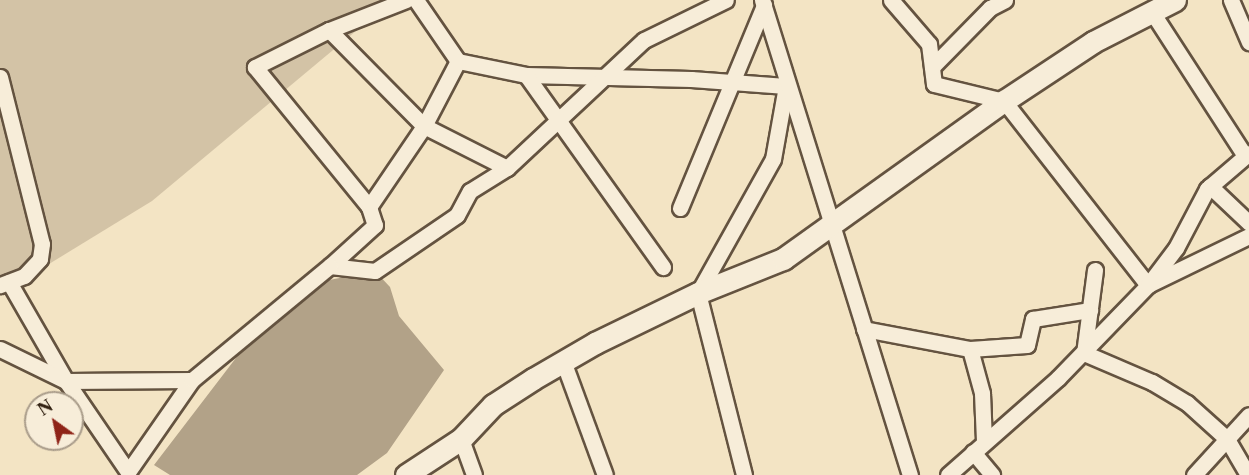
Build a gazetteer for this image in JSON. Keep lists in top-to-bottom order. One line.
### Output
{"north":"top left"}
